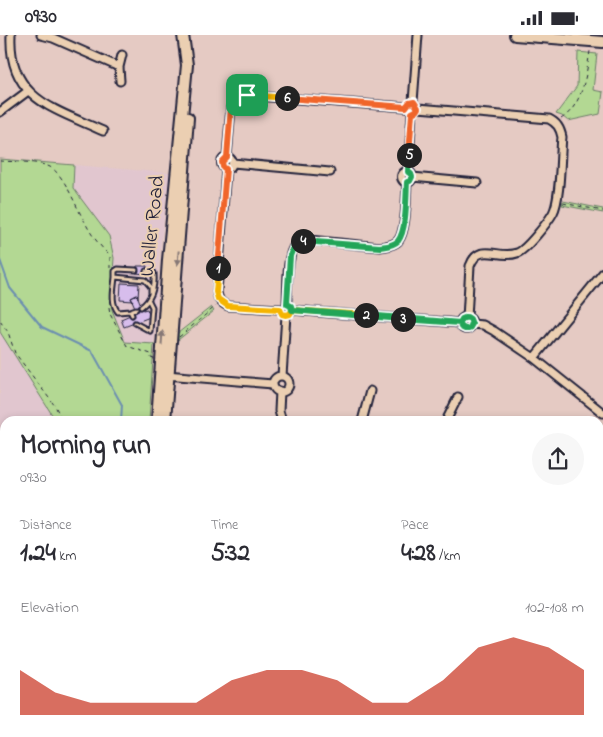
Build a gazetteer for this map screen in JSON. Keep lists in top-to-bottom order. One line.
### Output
{"streets":{"street":["Waller Road"]},"page":{"status":"09:30","pins":["6","5","4","1","2","3"],"heading":["Morning run","09:30"],"stats":[["Distance","1.24 km"],["Time","5:32"],["Pace","4:28 /km"]],"chart":["Elevation","102–108 m"]}}
